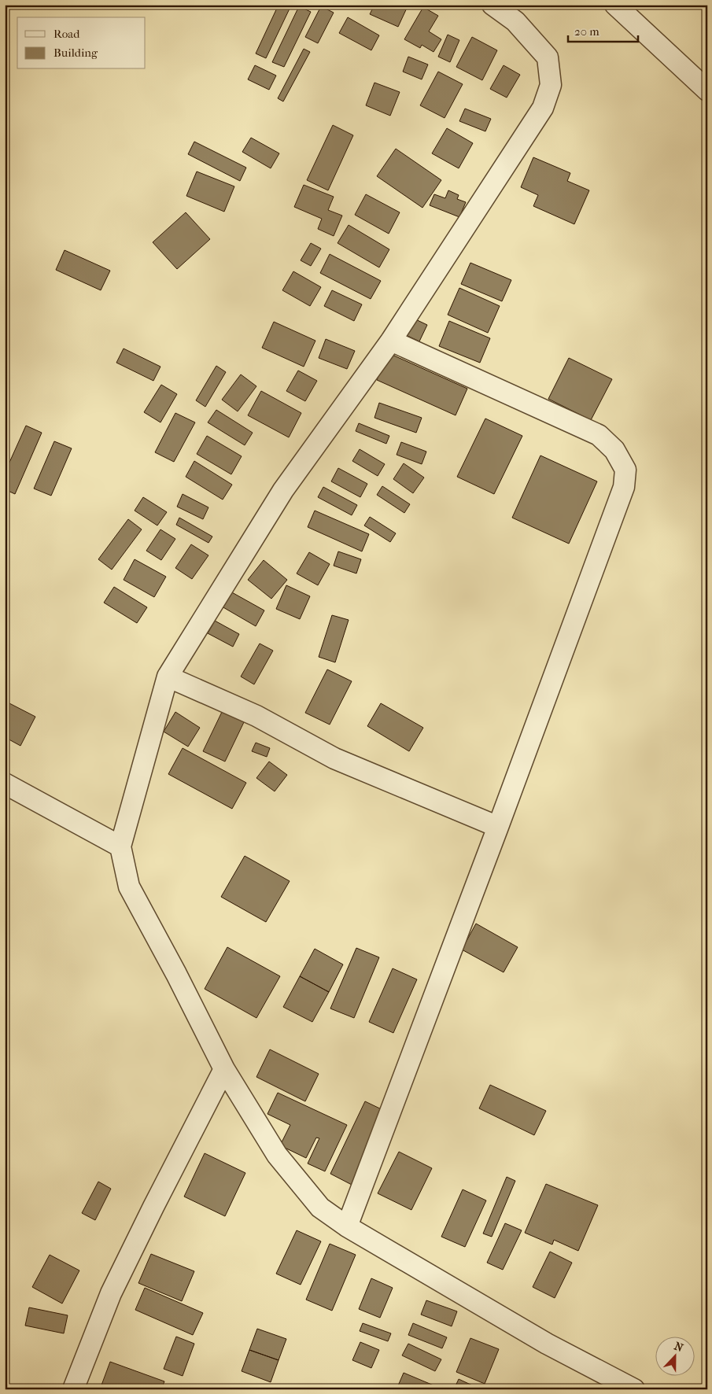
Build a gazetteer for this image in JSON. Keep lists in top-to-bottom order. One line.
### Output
{"legend":["Road","Building"],"scale_bar":"20 m","north":"top"}
